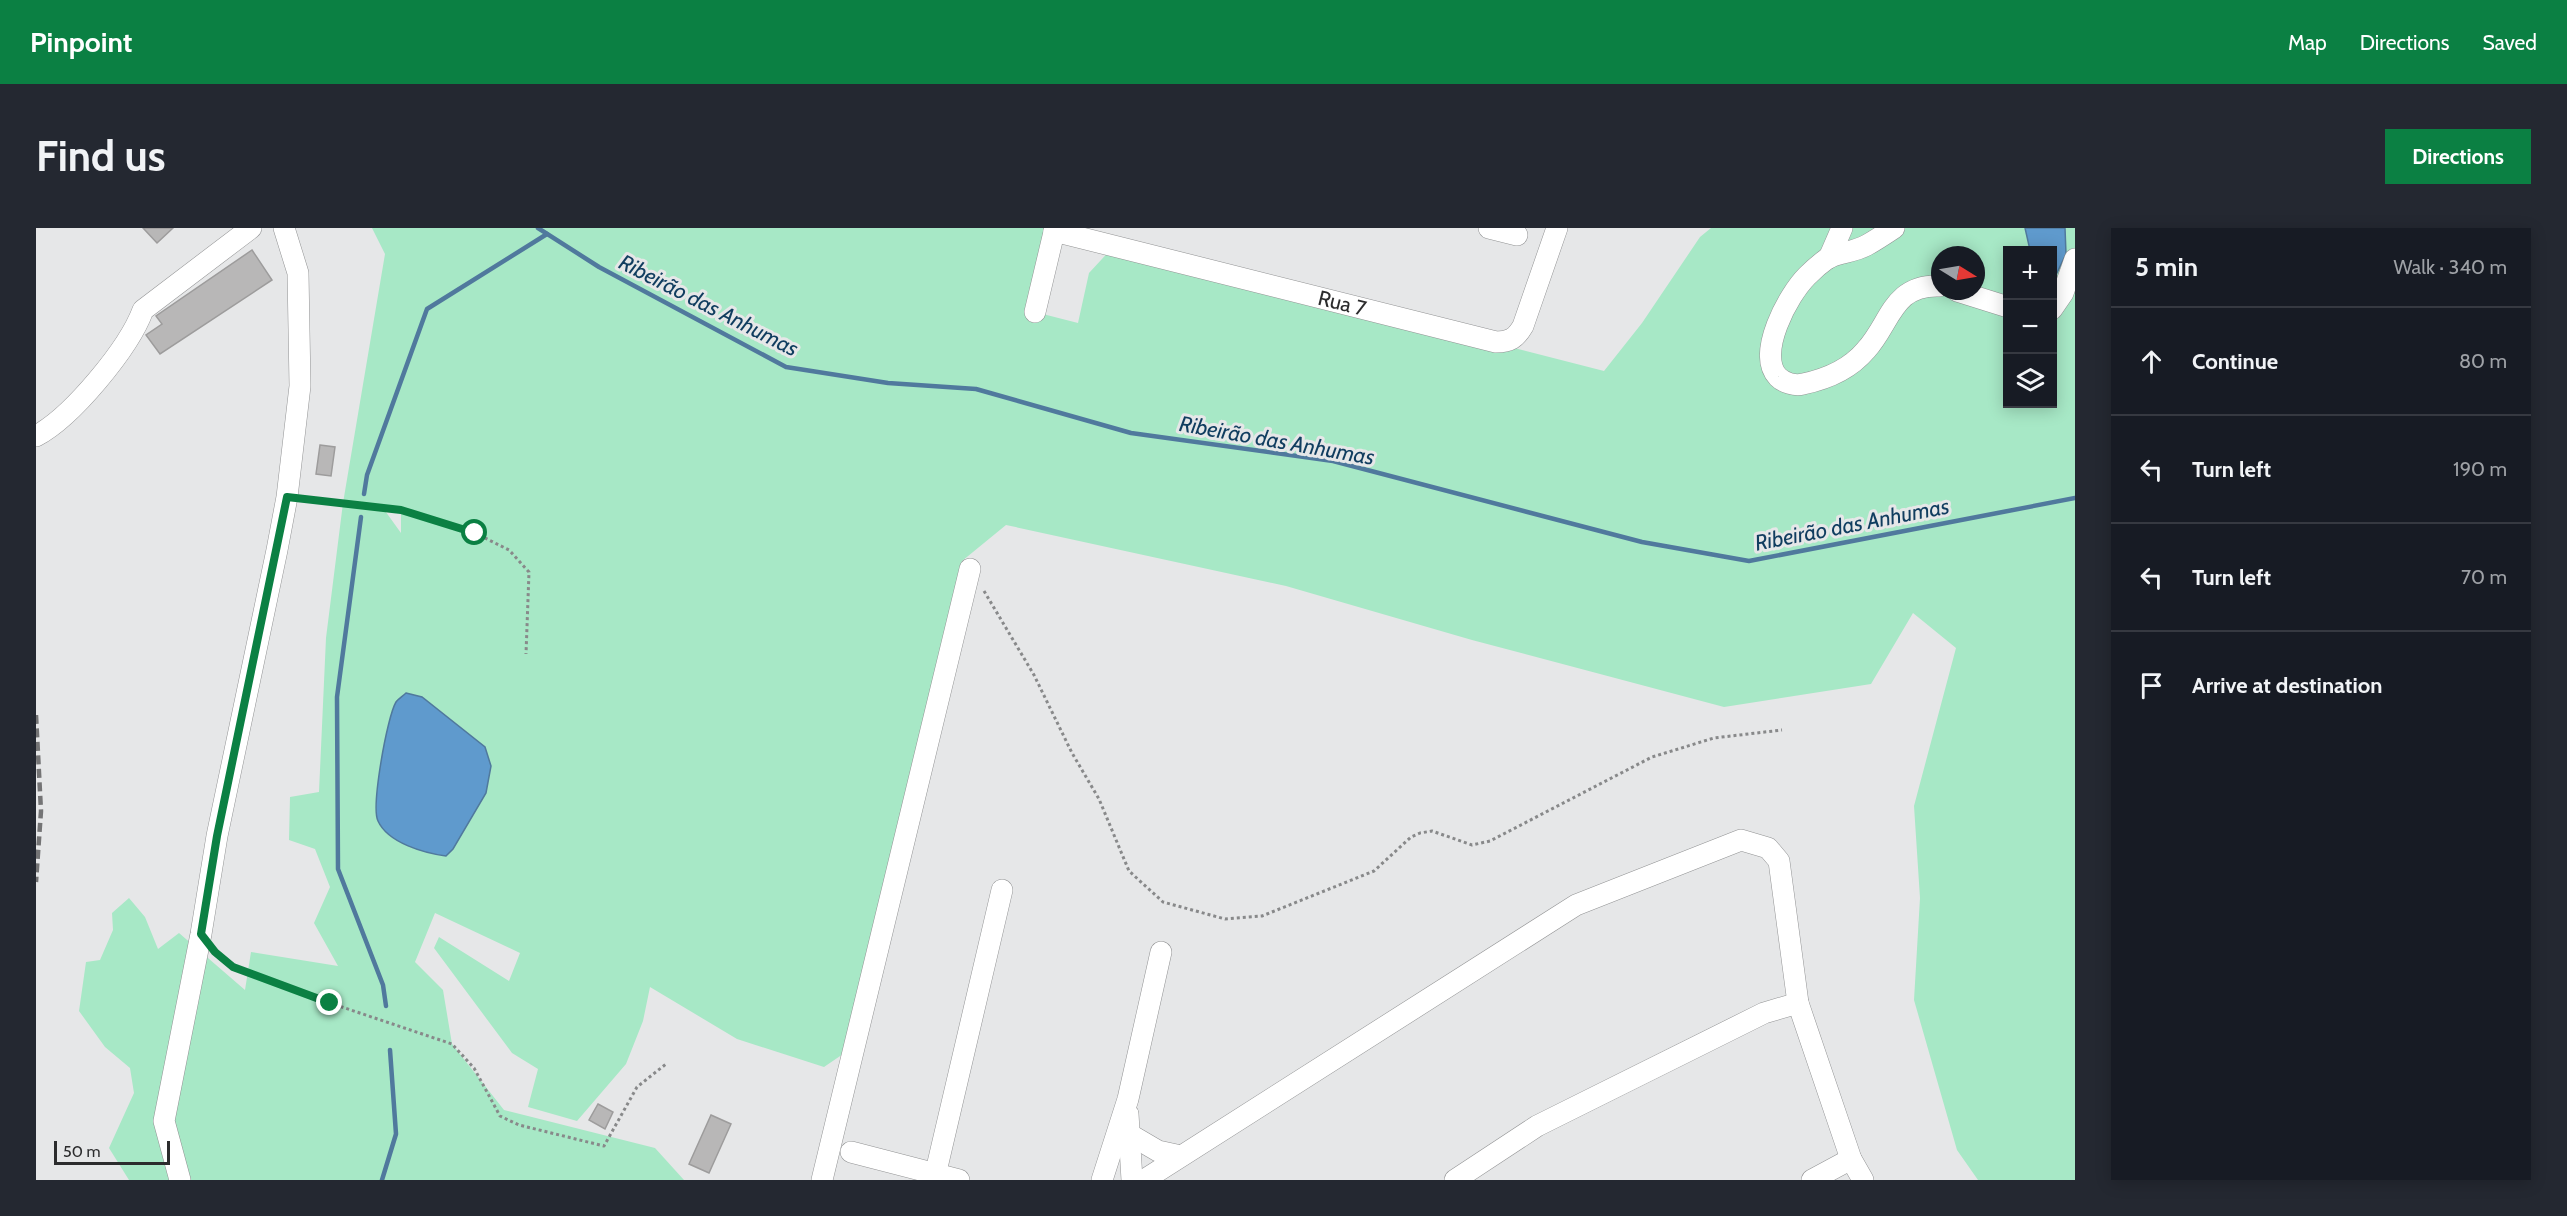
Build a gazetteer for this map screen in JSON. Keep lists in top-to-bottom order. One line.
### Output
{"streets":{"street":["Rua 7"]},"water":["Ribeirão das Anhumas"],"scale_bar":"50 m","north":"right","page":{"header":"Pinpoint","nav":["Map","Directions","Saved"],"buttons":"Directions","title":"Find us","heading":["5 min","Walk · 340 m"],"map_buttons":["+","−"],"list":[["Continue","80 m"],["Turn left","190 m"],["Turn left","70 m"],"Arrive at destination"],"scale":"50 m"}}
